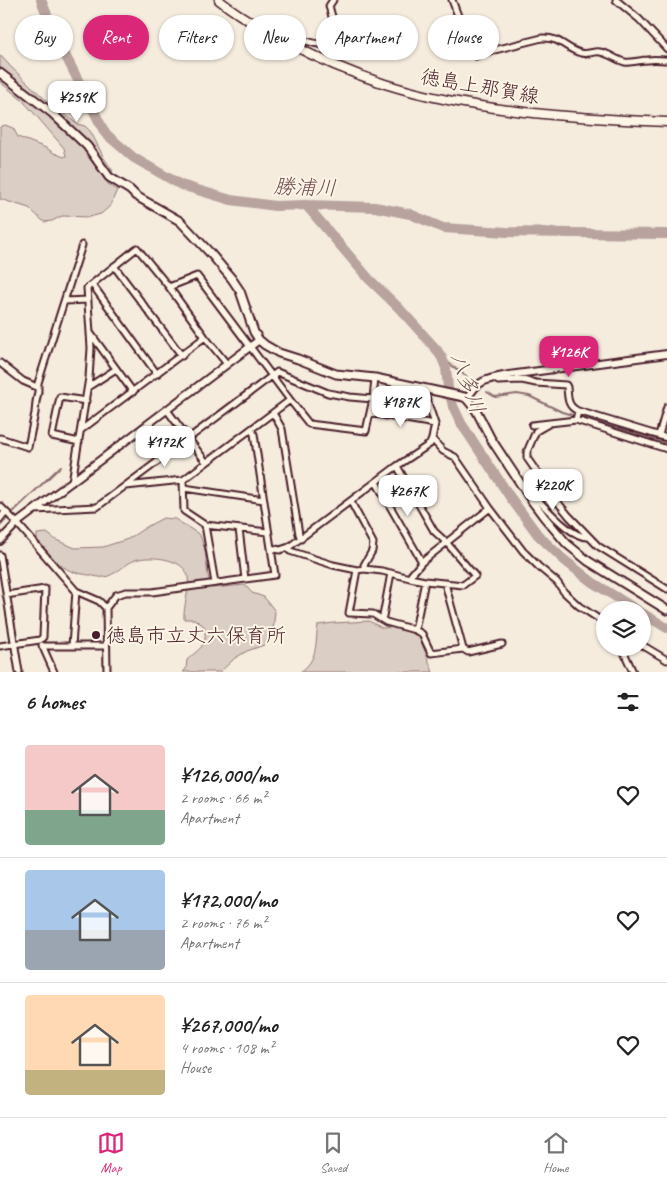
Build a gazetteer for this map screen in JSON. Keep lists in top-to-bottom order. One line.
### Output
{"streets":{"main road":["徳島上那賀線"]},"water":["勝浦川","八多川"],"places":["徳島市立丈六保育所"],"page":{"chip":["Buy","Rent","Filters","New","Apartment","House"],"price":["¥259K","¥126K","¥187K","¥172K","¥220K","¥267K"],"heading":"6 homes","list":[{"name":"¥126,000/mo","note":"2 rooms · 66 m² · Apartment"},{"name":"¥172,000/mo","note":"2 rooms · 76 m² · Apartment"},{"name":"¥267,000/mo","note":"4 rooms · 108 m² · House"}],"tabs":["Map","Saved","Home"]}}
